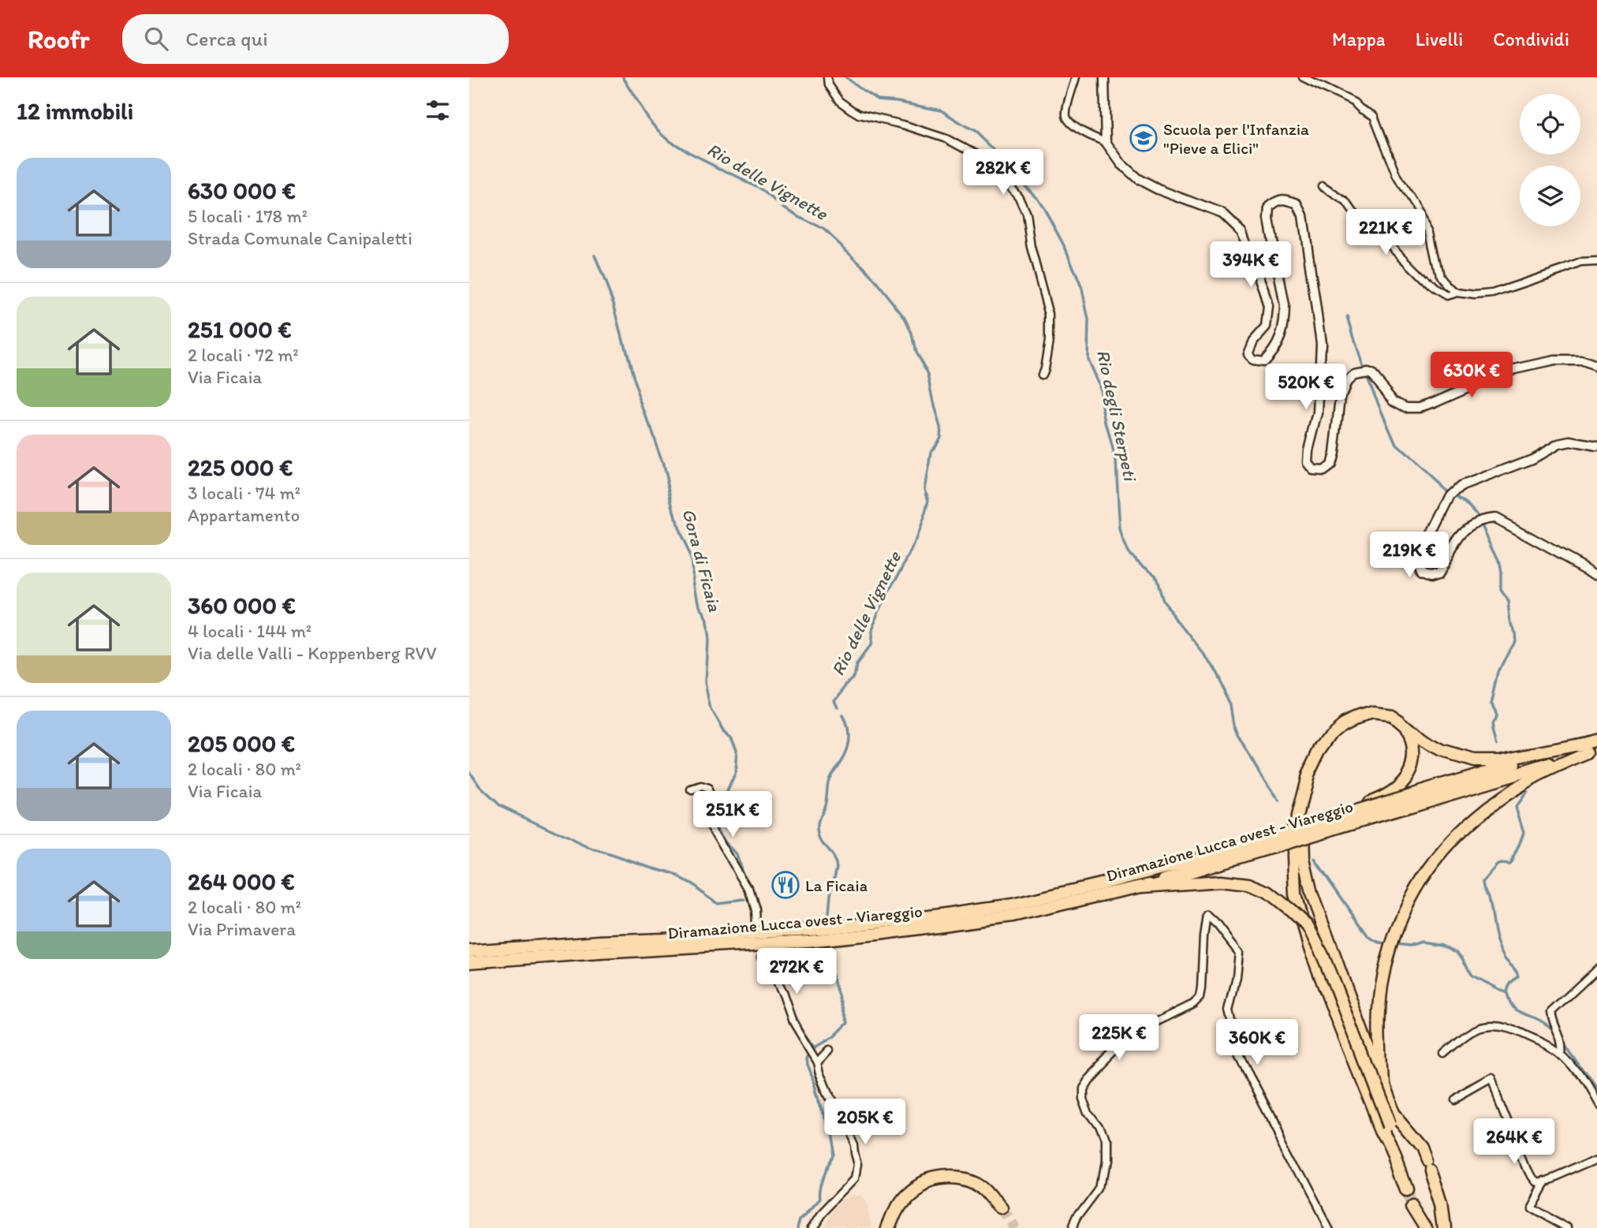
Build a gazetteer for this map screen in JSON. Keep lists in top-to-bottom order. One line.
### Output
{"streets":{"highway":["Diramazione Lucca ovest - Viareggio"]},"water":["Rio delle Vignette","Rio degli Sterpeti","Gora di Ficaia"],"places":{"school or university":["Scuola per l'Infanzia \"Pieve a Elici\""],"restaurant":["La Ficaia"]},"page":{"header":"Roofr","search":"Cerca qui","nav":["Mappa","Livelli","Condividi"],"heading":"12 immobili","list":[{"name":"630 000 €","note":"5 locali · 178 m² · Strada Comunale Canipaletti"},{"name":"251 000 €","note":"2 locali · 72 m² · Via Ficaia"},{"name":"225 000 €","note":"3 locali · 74 m² · Appartamento"},{"name":"360 000 €","note":"4 locali · 144 m² · Via delle Valli - Koppenberg RVV"},{"name":"205 000 €","note":"2 locali · 80 m² · Via Ficaia"},{"name":"264 000 €","note":"2 locali · 80 m² · Via Primavera"}],"price":["282K €","221K €","394K €","630K €","520K €","219K €","251K €","272K €","225K €","360K €","205K €","264K €"]}}
